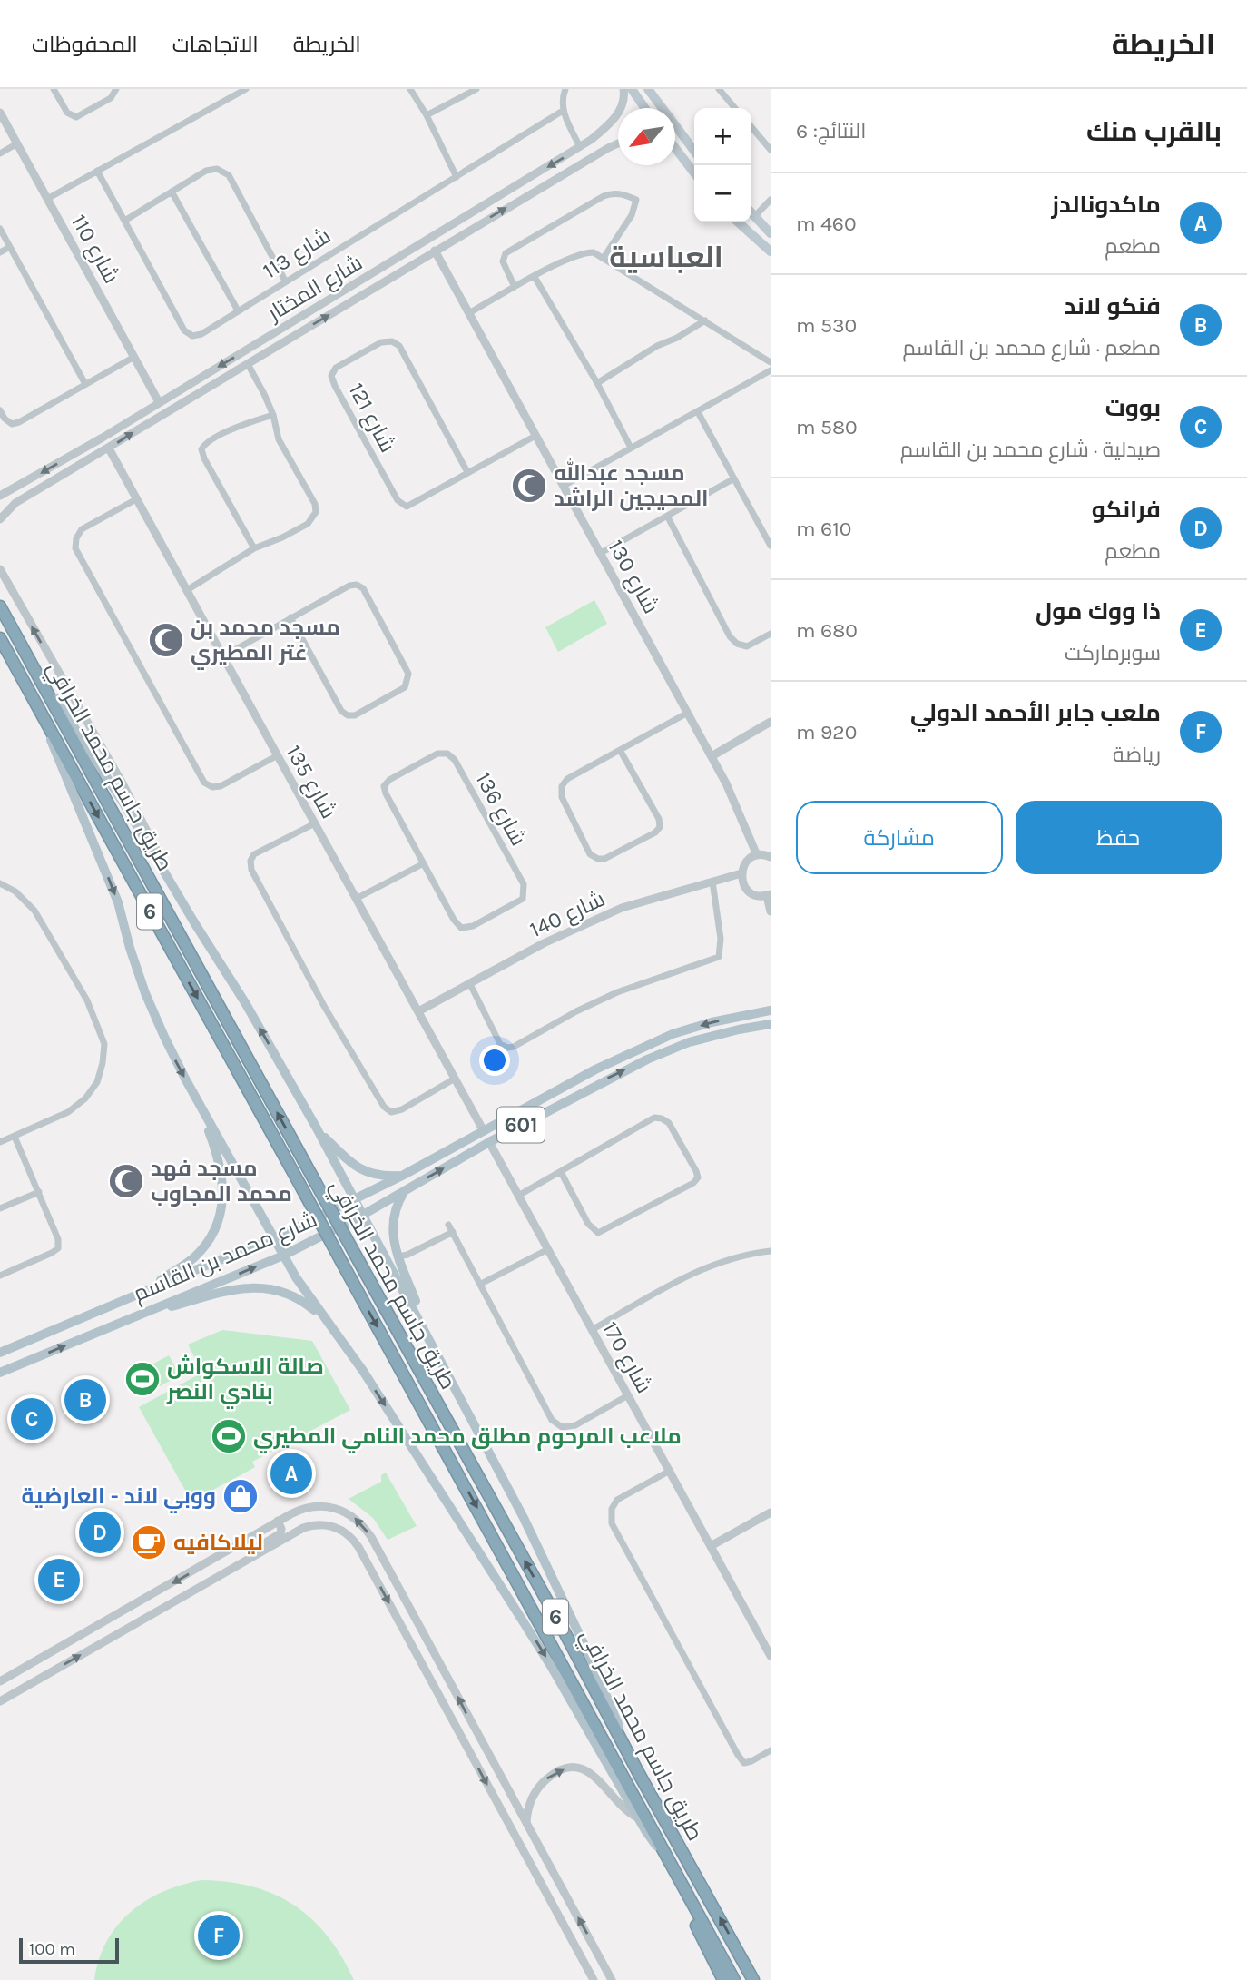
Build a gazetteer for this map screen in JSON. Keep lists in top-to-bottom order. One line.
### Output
{"streets":{"highway":["طريق جاسم محمد الخرافي","6"],"main road":["601","شارع محمد بن القاسم"],"street":["شارع 110","شارع 113","شارع المختار","شارع 121","شارع 130","شارع 135","شارع 136","شارع 140","شارع 170"]},"crossings":[["شارع 110","شارع المختار"],["شارع المختار","شارع 130"],["شارع المختار","شارع 135"],["شارع 121","شارع 130"],["شارع 135","شارع 140"],["شارع 135","شارع محمد بن القاسم"],["شارع محمد بن القاسم","شارع 170"]],"districts":["العباسية"],"places":{"mosque":["مسجد عبدالله المحيجين الراشد","مسجد محمد بن غتر المطيري","مسجد فهد محمد المجاوب"],"sports":["صالة الاسكواش بنادي النصر","ملاعب المرحوم مطلق محمد النامي المطيري"],"shop":["ووبي لاند - العارضية"],"cafe":["ليلاكافيه"]},"scale_bar":"100 m","north":"bottom left","page":{"header":"الخريطة","nav":["الخريطة","الاتجاهات","المحفوظات"],"heading":["بالقرب منك","النتائج: 6"],"map_buttons":["+","−"],"list":[{"mark":"A","name":"ماكدونالدز","note":"مطعم","value":"460 m"},{"mark":"B","name":"فنكو لاند","note":"مطعم · شارع محمد بن القاسم","value":"530 m"},{"mark":"C","name":"بووت","note":"صيدلية · شارع محمد بن القاسم","value":"580 m"},{"mark":"D","name":"فرانكو","note":"مطعم","value":"610 m"},{"mark":"E","name":"ذا ووك مول","note":"سوبرماركت","value":"680 m"},{"mark":"F","name":"ملعب جابر الأحمد الدولي","note":"رياضة","value":"920 m"}],"buttons":["حفظ","مشاركة"],"pins":["B","C","A","D","E","F"],"scale":"100 m"}}
